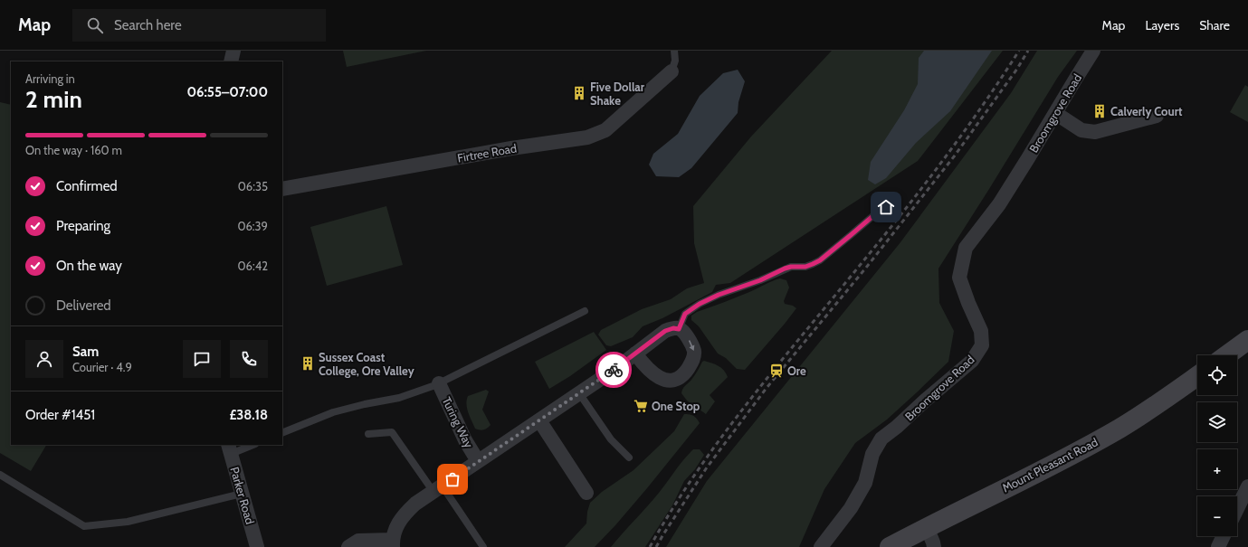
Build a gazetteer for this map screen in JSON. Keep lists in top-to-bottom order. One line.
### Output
{"streets":{"street":["Broomgrove Road","Firtree Road","Turing Way","Mount Pleasant Road","Parker Road"]},"places":{"building":["Five Dollar Shake","Calverly Court","Sussex Coast College, Ore Valley"],"station":["Ore"],"supermarket":["One Stop"]},"page":{"header":"Map","search":"Search here","nav":["Map","Layers","Share"],"heading":["2 min","Arriving in","06:55–07:00"],"panel":["Sam","Courier · 4.9","Order #1451","£38.18"],"bar":"On the way · 160 m","list":[["Confirmed","06:35"],["Preparing","06:39"],["On the way","06:42"],"Delivered"],"map_buttons":["+","−"]}}
